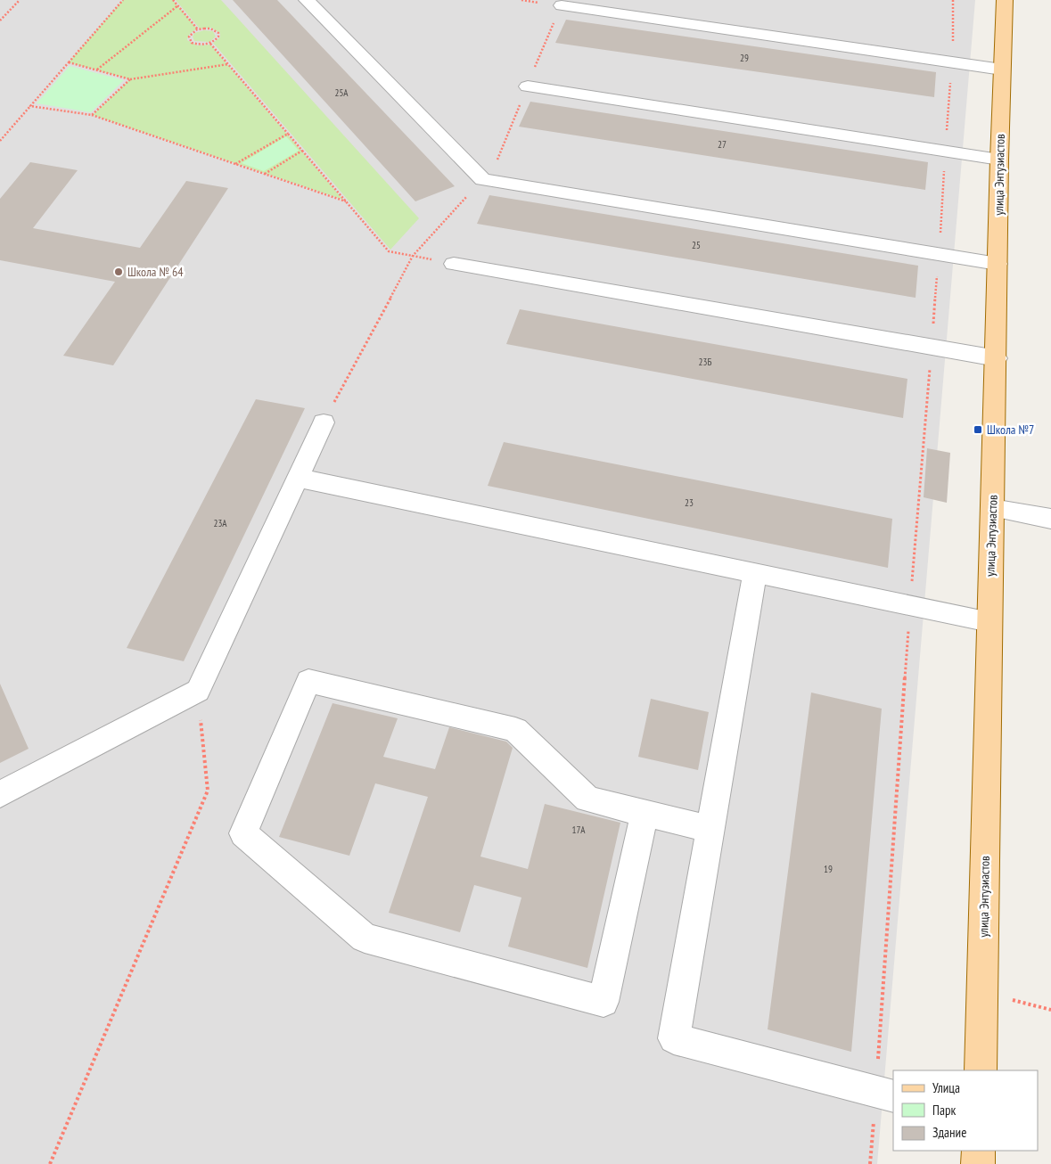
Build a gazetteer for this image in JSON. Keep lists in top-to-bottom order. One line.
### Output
{"streets":{"main road":["улица Энтузиастов"]},"places":{"other":["Школа № 64"],"transit":["Школа №7"]},"house_numbers":["29","25А","27","25","23Б","23","23А","17А","19"],"legend":["Улица","Парк","Здание"]}
